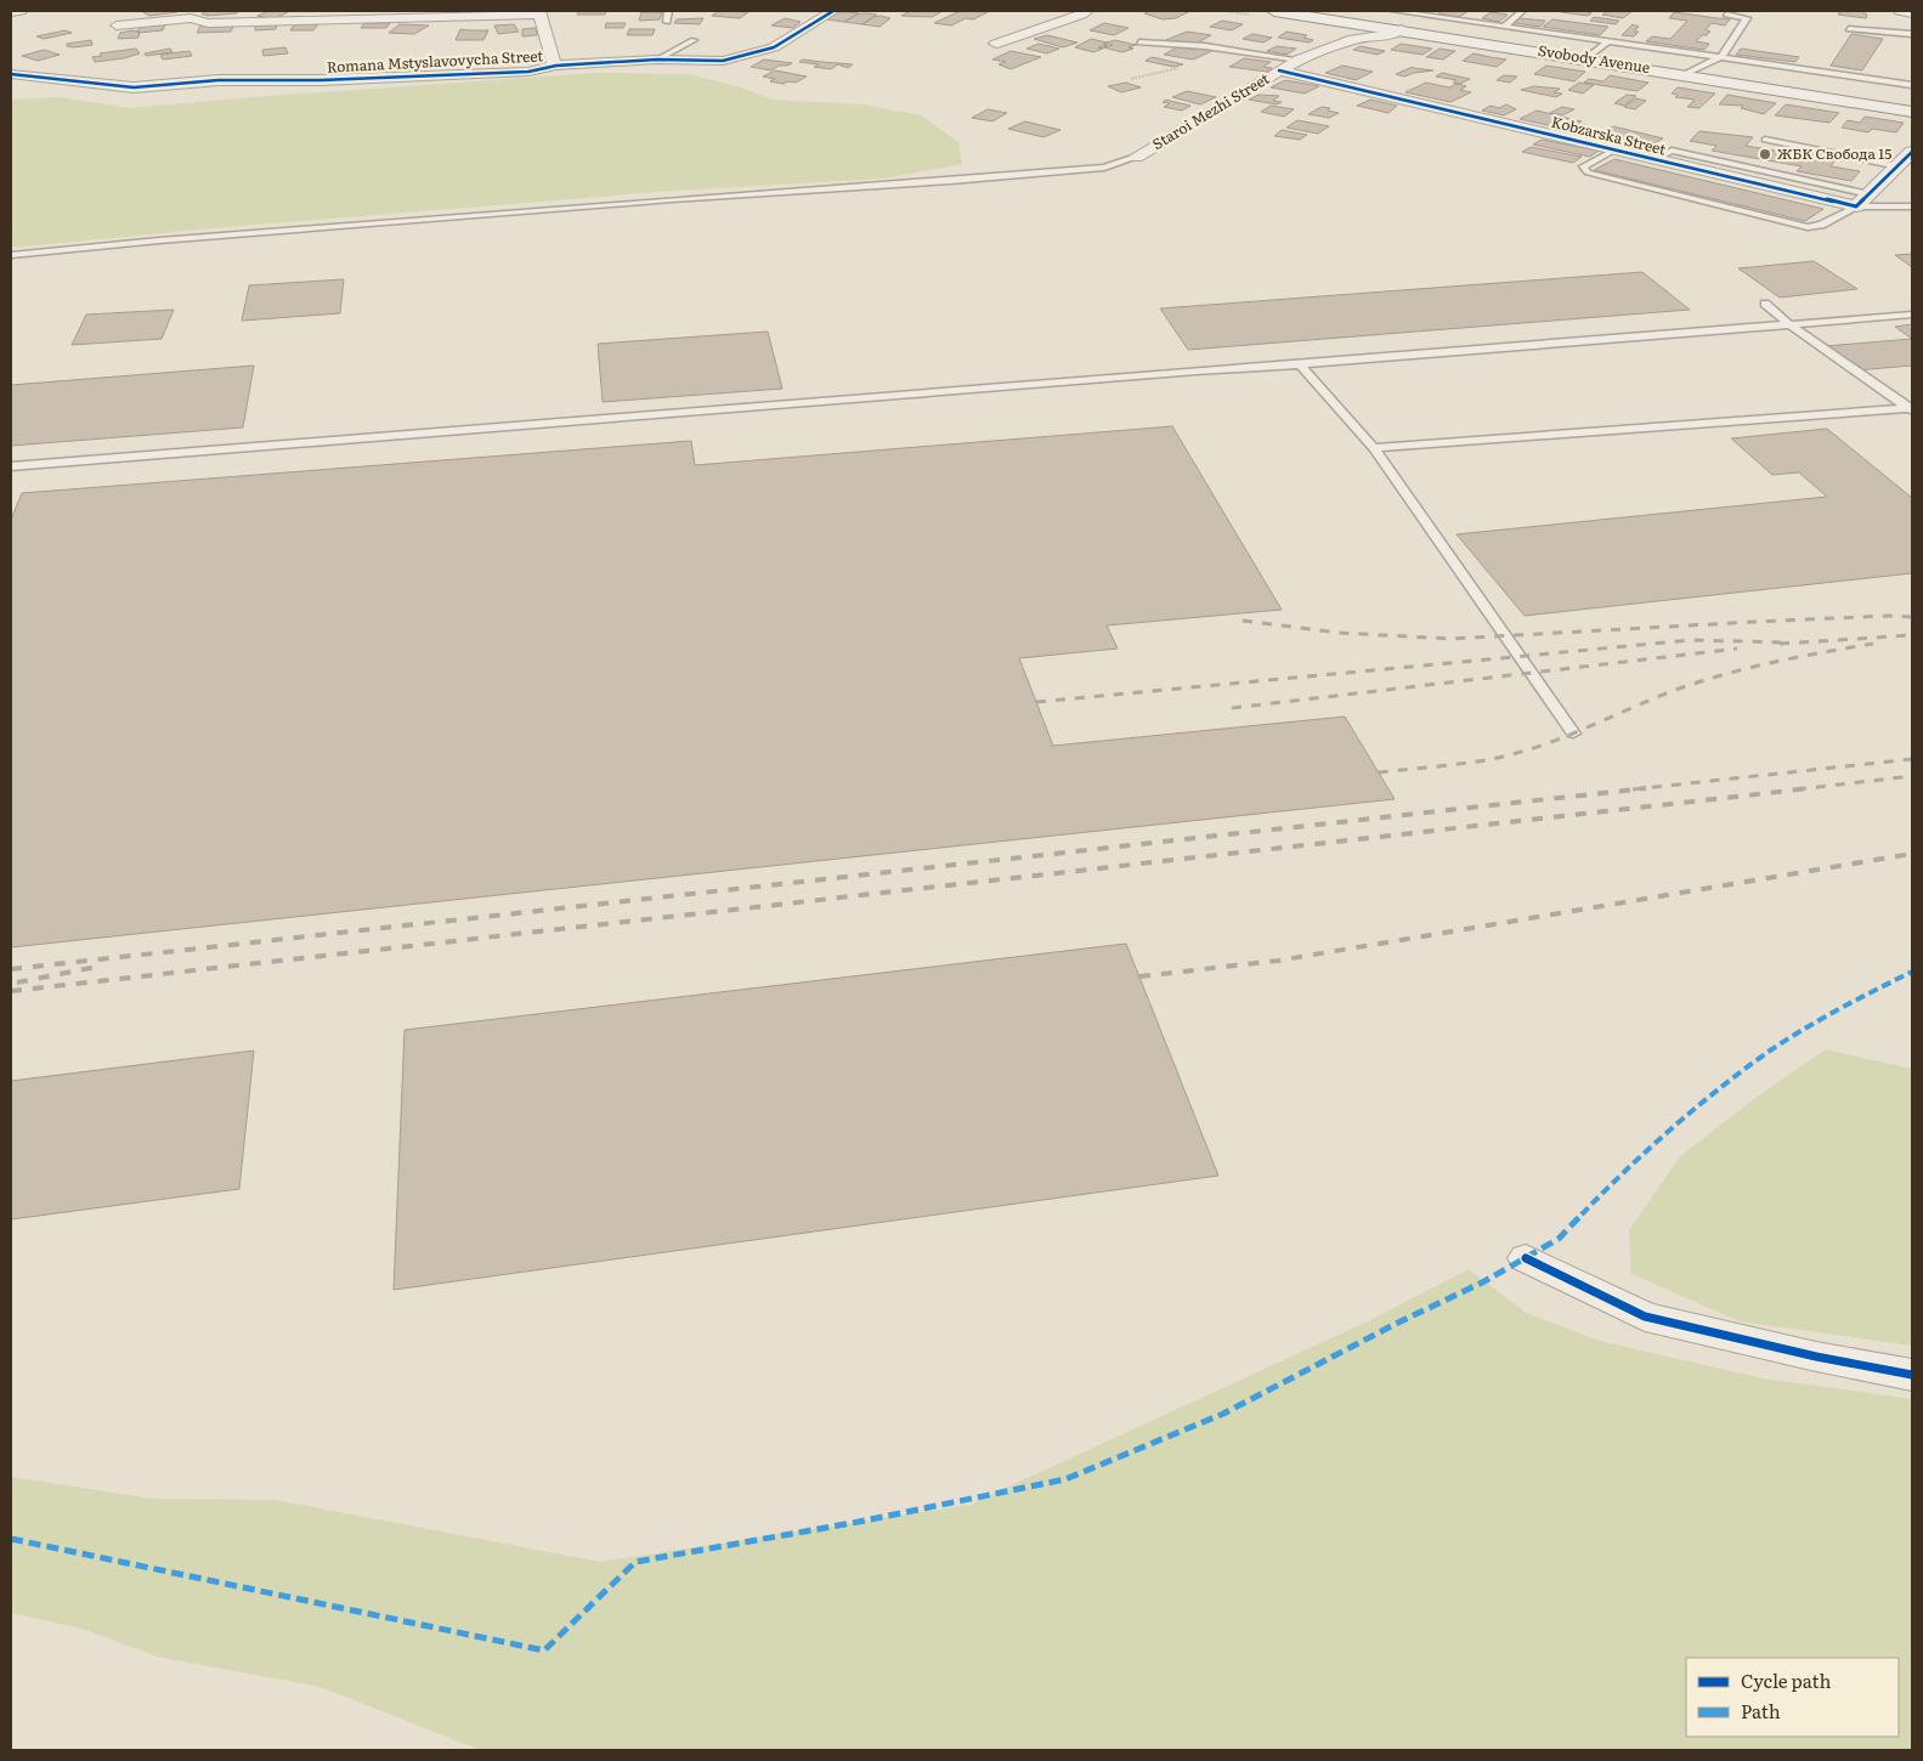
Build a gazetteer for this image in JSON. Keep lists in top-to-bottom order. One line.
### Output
{"streets":{"main road":["Svobody Avenue"],"street":["Romana Mstyslavovycha Street","Staroi Mezhi Street","Kobzarska Street"]},"crossings":[["Svobody Avenue","Staroi Mezhi Street"],["Staroi Mezhi Street","Kobzarska Street"]],"places":["ЖБК Свобода 15"],"legend":["Cycle path","Path"]}
